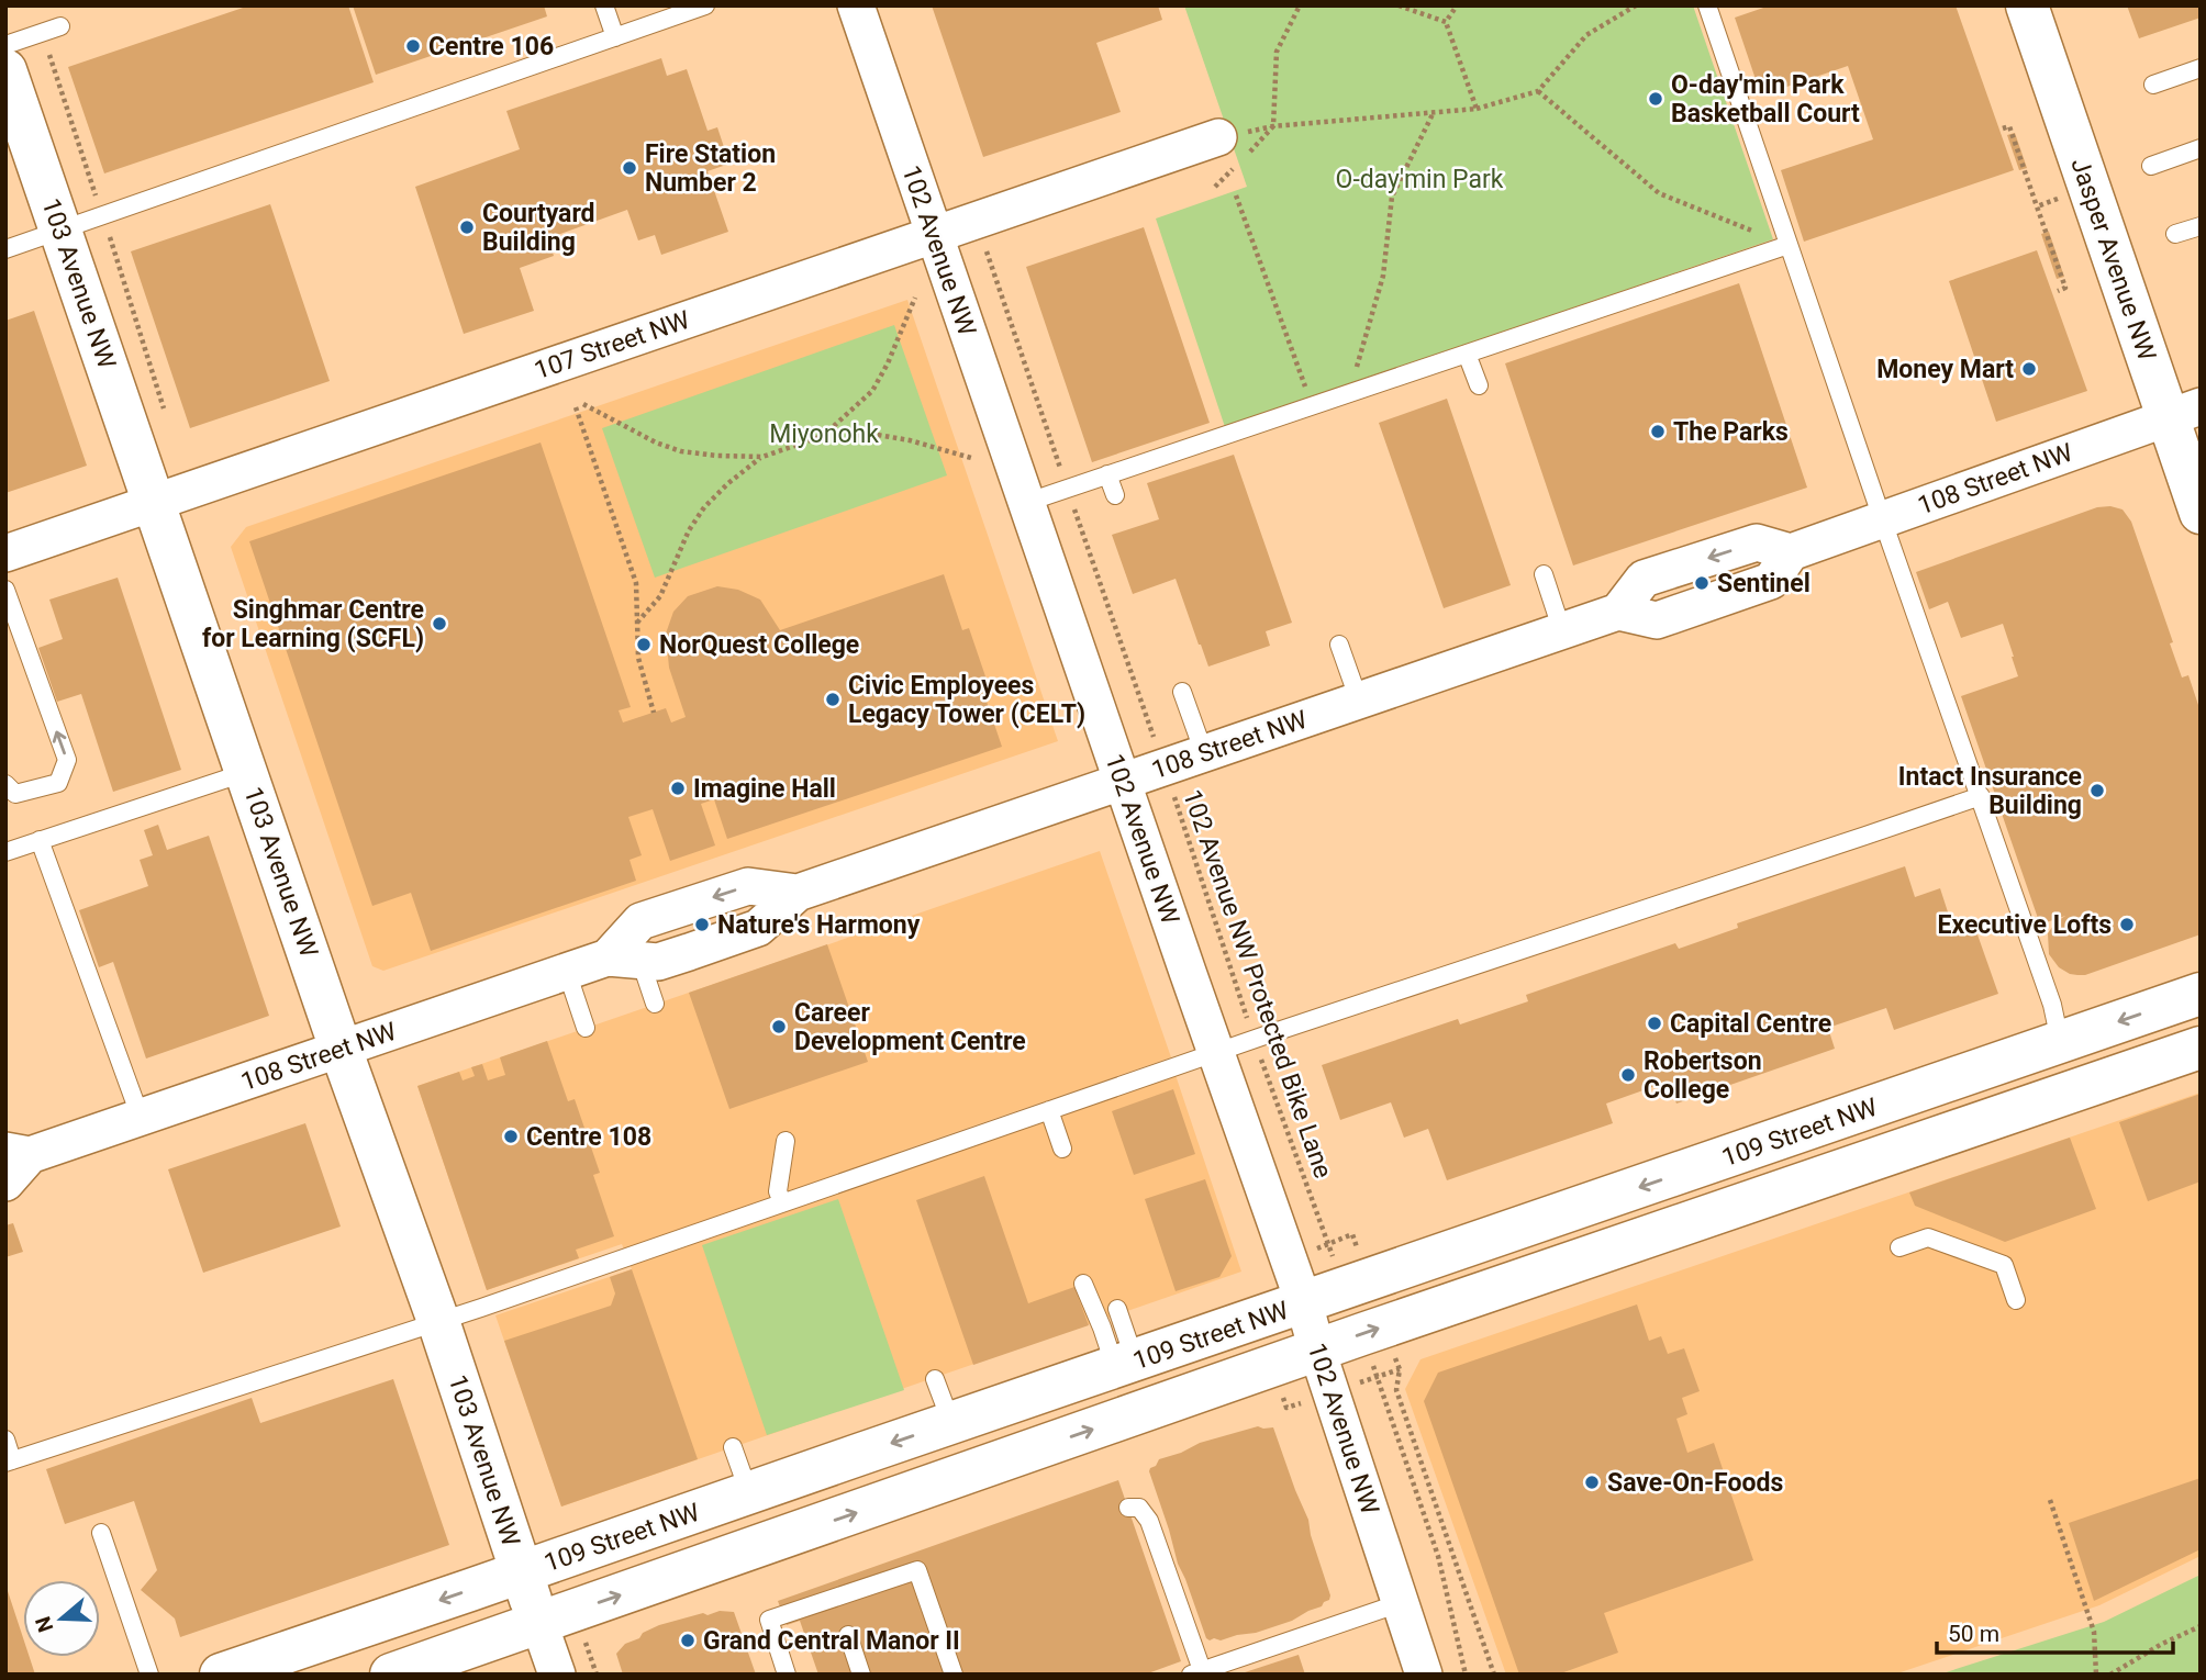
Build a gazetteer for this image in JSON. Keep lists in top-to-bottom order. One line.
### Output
{"streets":{"main road":["Jasper Avenue NW","103 Avenue NW","109 Street NW"],"street":["102 Avenue NW","107 Street NW","108 Street NW"],"path":["102 Avenue NW Protected Bike Lane"]},"crossings":[["102 Avenue NW","107 Street NW"],["102 Avenue NW","108 Street NW"],["102 Avenue NW","109 Street NW"],["Jasper Avenue NW","108 Street NW"],["103 Avenue NW","107 Street NW"],["103 Avenue NW","108 Street NW"],["103 Avenue NW","109 Street NW"],["107 Street NW","102 Avenue NW Protected Bike Lane"],["108 Street NW","102 Avenue NW Protected Bike Lane"],["102 Avenue NW Protected Bike Lane","109 Street NW"]],"parks":["O-day'min Park","Miyonohk"],"places":["Centre 106","O-day'min Park Basketball Court","Fire Station Number 2","Courtyard Building","Money Mart","The Parks","Sentinel","Singhmar Centre for Learning (SCFL)","NorQuest College","Civic Employees Legacy Tower (CELT)","Imagine Hall","Intact Insurance Building","Nature's Harmony","Executive Lofts","Capital Centre","Career Development Centre","Robertson College","Centre 108","Save-On-Foods","Grand Central Manor II"],"scale_bar":"50 m","north":"left"}
